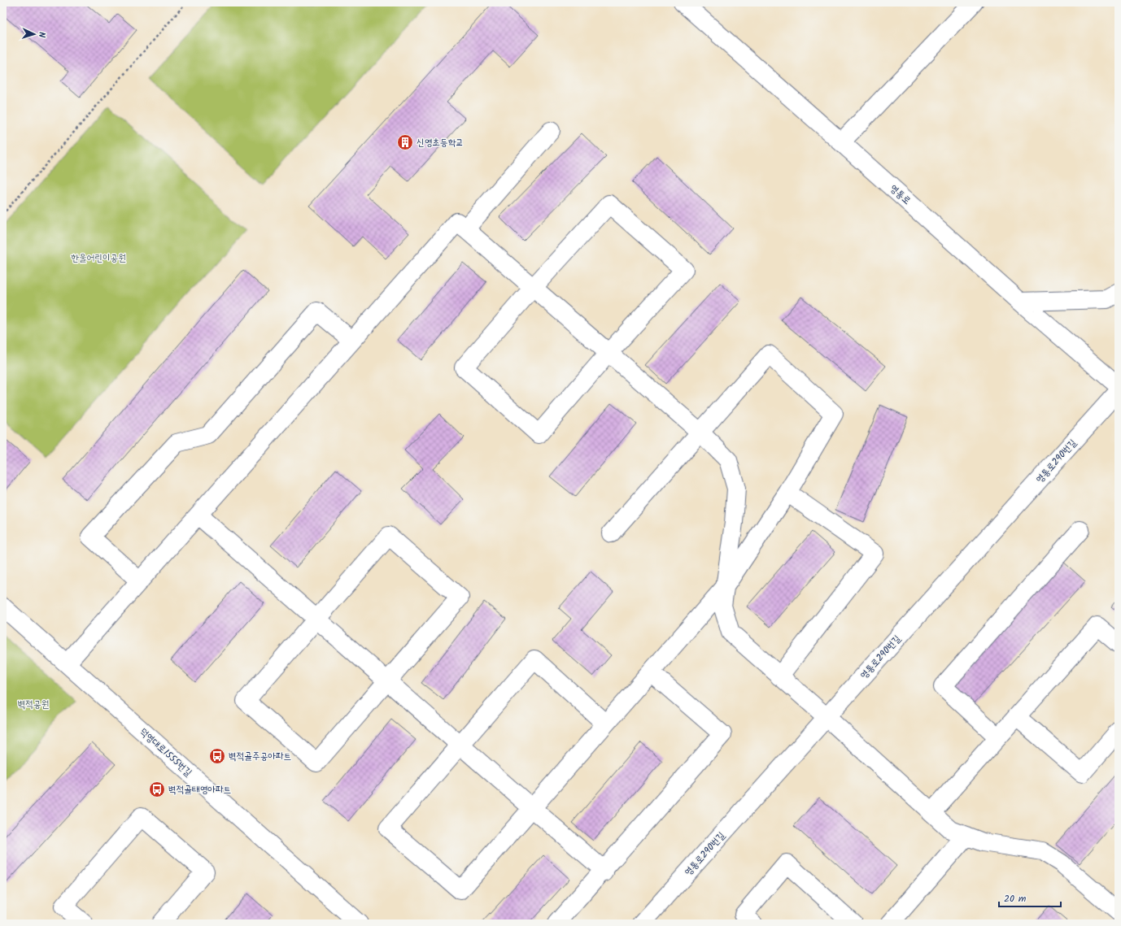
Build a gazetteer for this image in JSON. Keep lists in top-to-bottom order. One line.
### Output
{"streets":{"street":["영통로","영통로290번길","덕영대로1555번길"]},"parks":["한울어린이공원","벽적공원"],"places":{"building":["신영초등학교"],"bus stop":["벽적골주공아파트","벽적골태영아파트"]},"scale_bar":"20 m","north":"right"}
